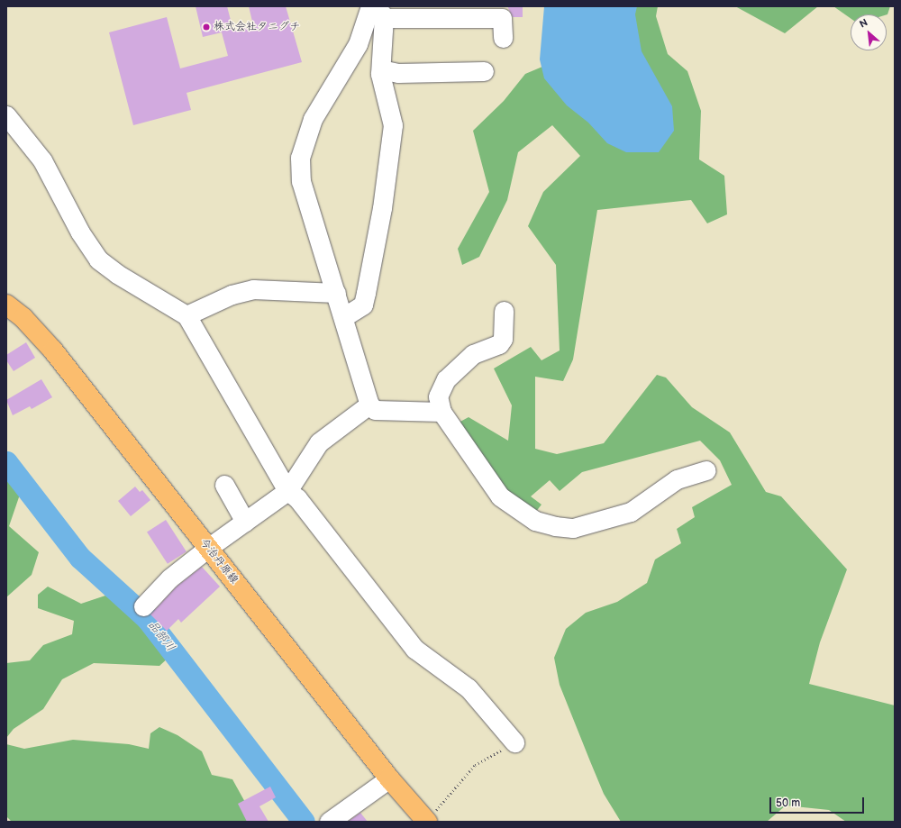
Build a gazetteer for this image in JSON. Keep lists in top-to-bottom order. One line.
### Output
{"streets":{"main road":["今治丹原線"]},"water":["品部川"],"places":["株式会社タニグチ"],"scale_bar":"50 m","north":"top left"}
